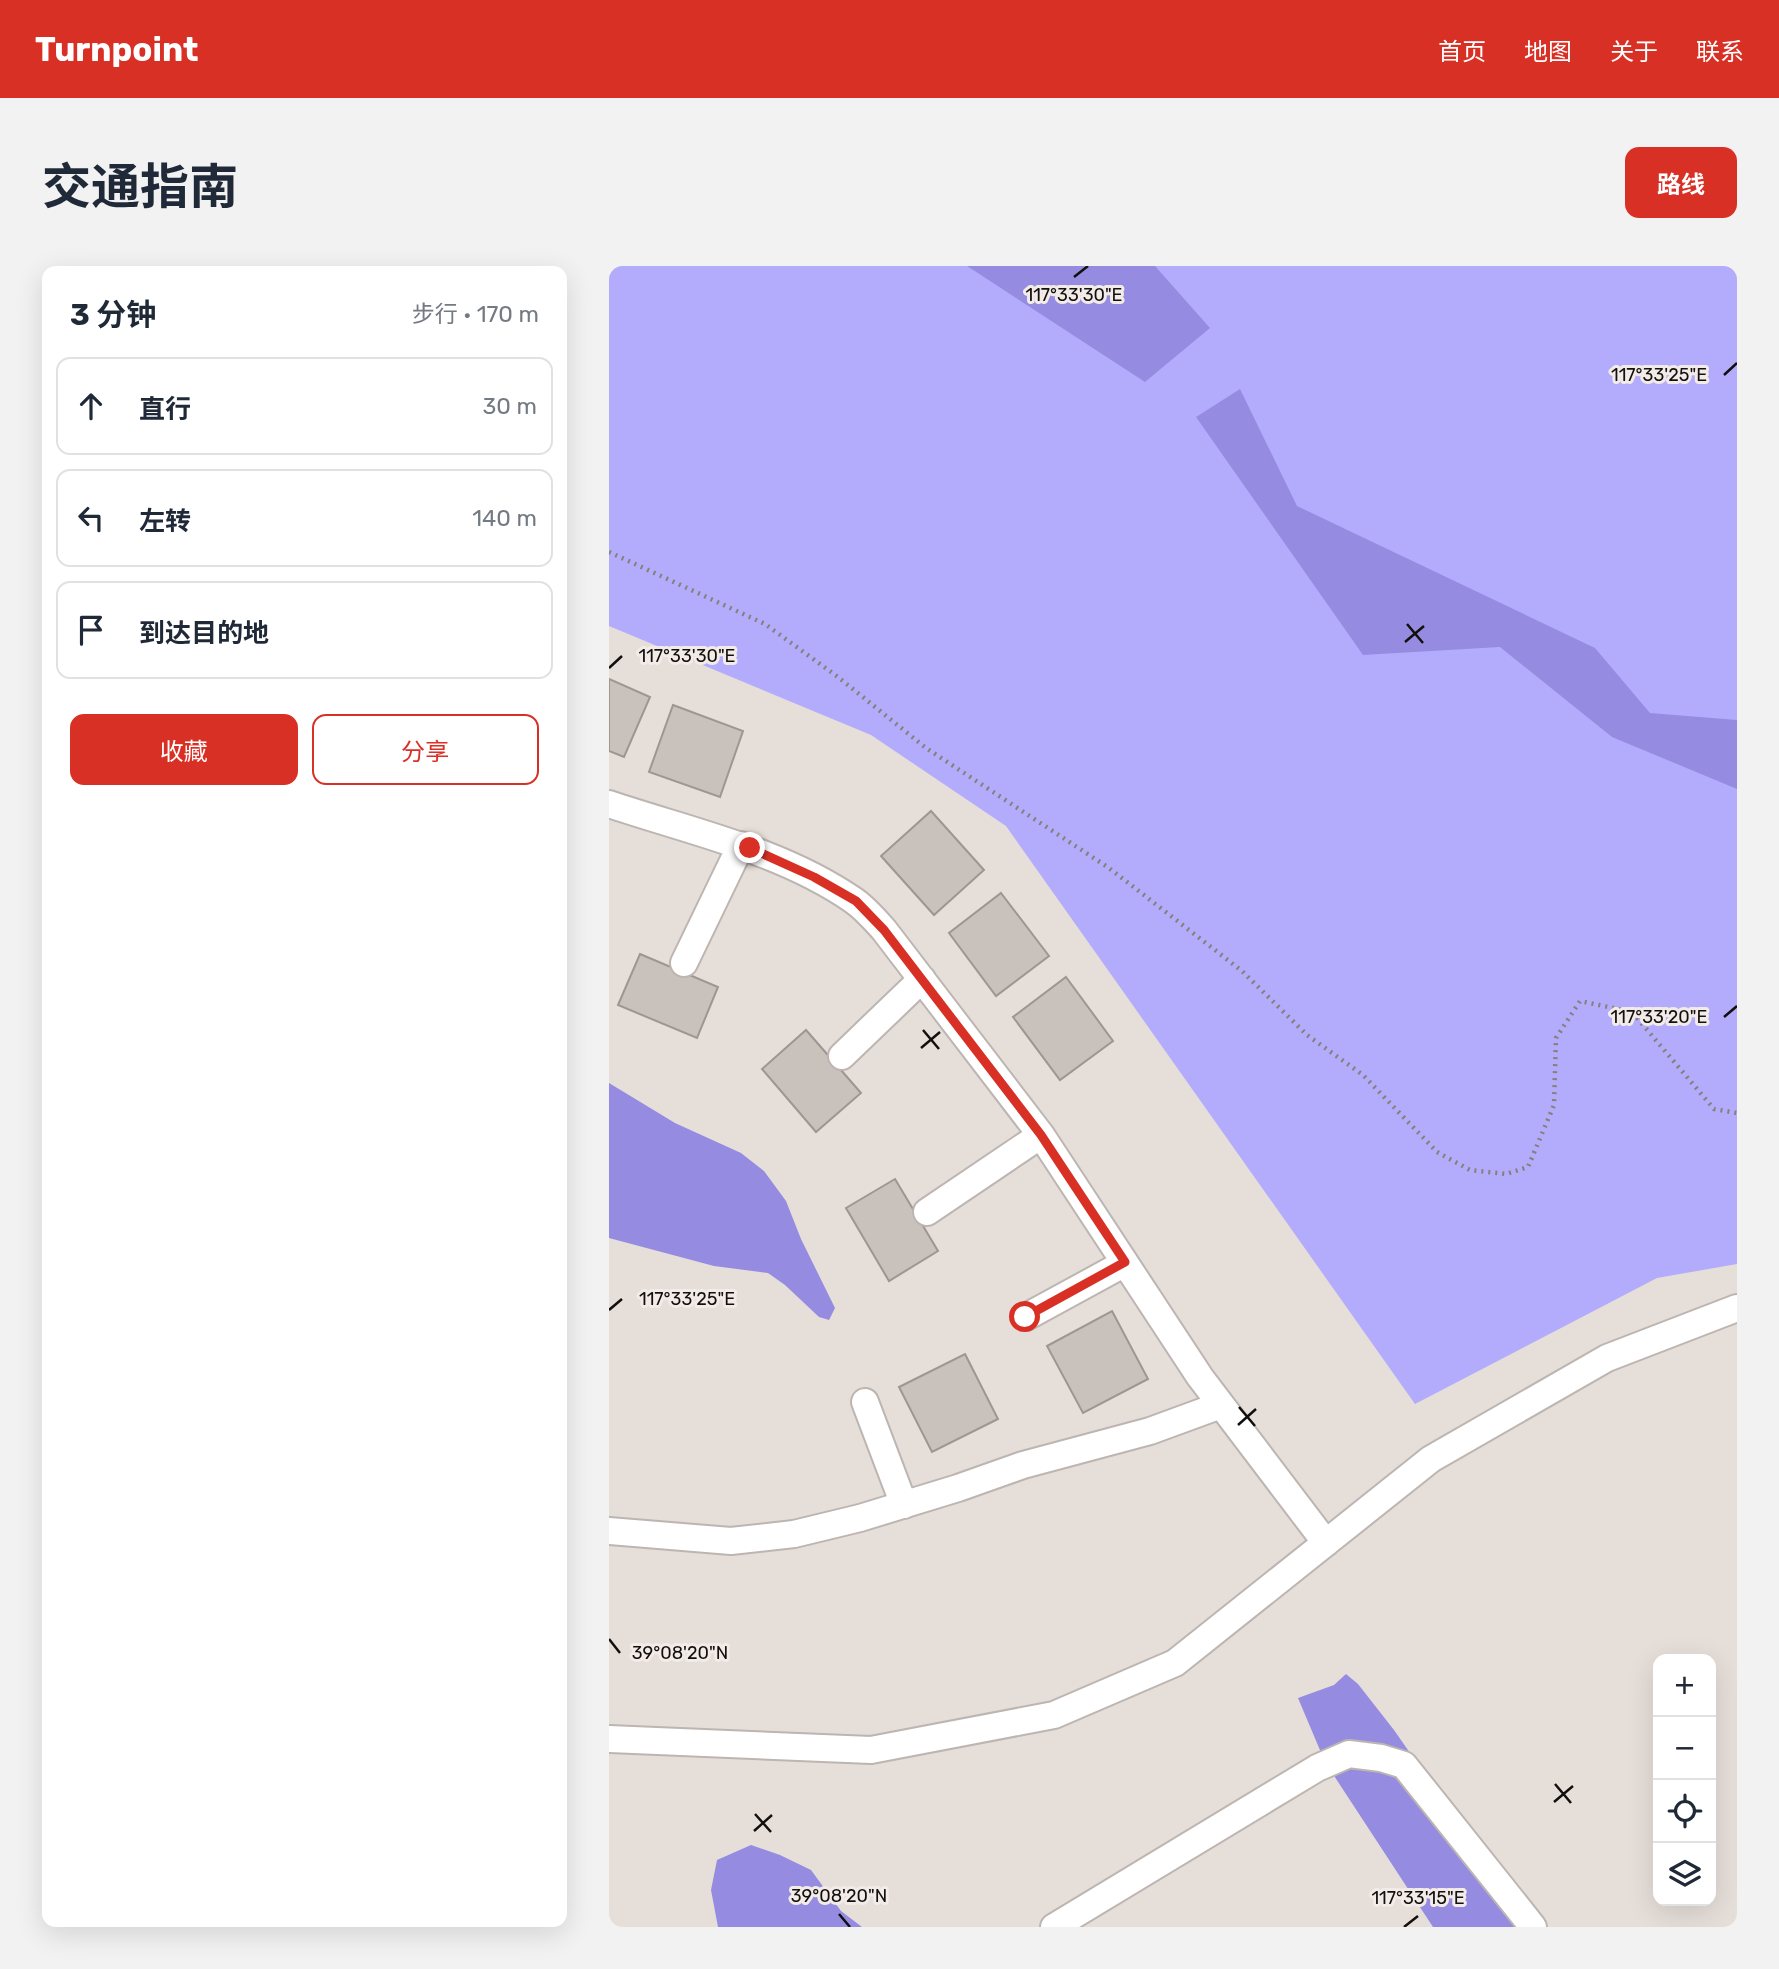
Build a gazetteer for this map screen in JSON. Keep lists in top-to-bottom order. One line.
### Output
{"page":{"header":"Turnpoint","nav":["首页","地图","关于","联系"],"title":"交通指南","buttons":["路线",["收藏","分享"]],"heading":["3 分钟","步行 · 170 m"],"list":[["直行","30 m"],["左转","140 m"],"到达目的地"],"map_buttons":["+","−"]},"coordinates":["117°33'30\"E","117°33'25\"E","117°33'20\"E","39°08'20\"N","117°33'15\"E"]}
